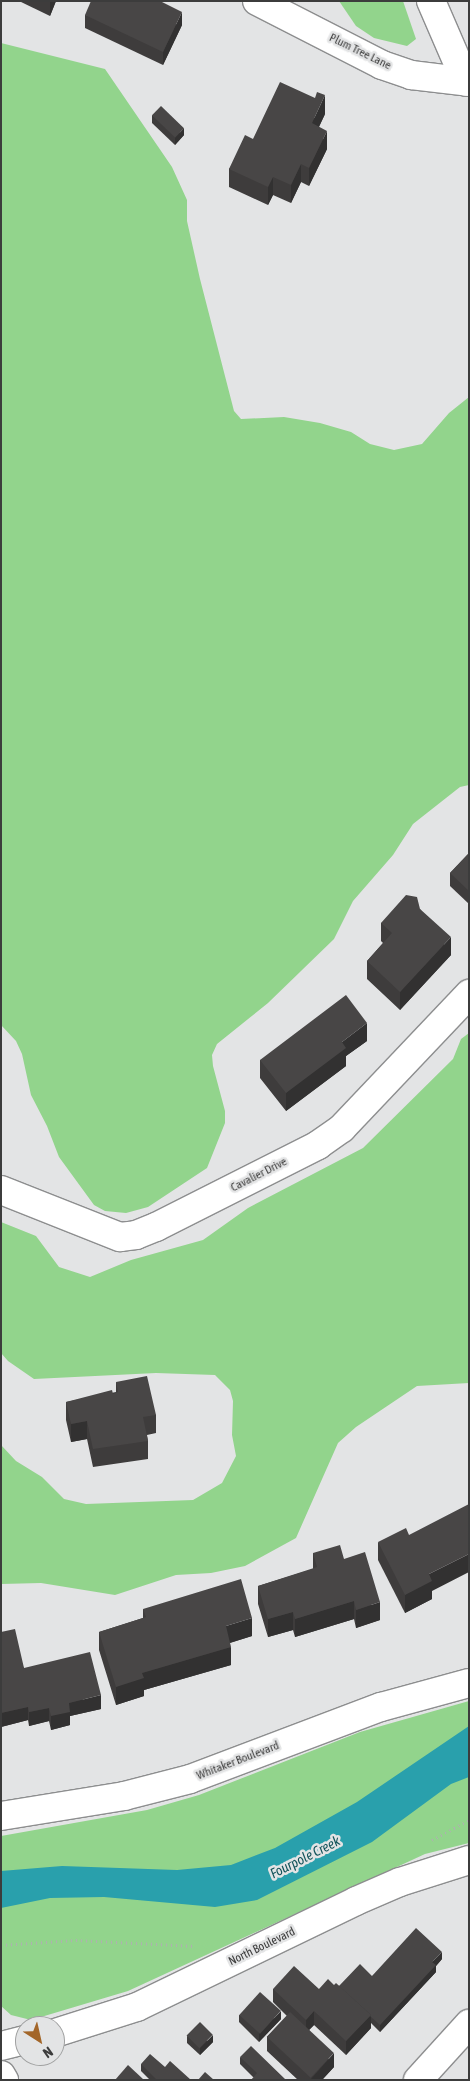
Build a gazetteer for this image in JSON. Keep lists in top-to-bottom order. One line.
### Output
{"streets":{"street":["Plum Tree Lane","Cavalier Drive","Whitaker Boulevard","North Boulevard"]},"water":["Fourpole Creek"],"north":"bottom right"}
